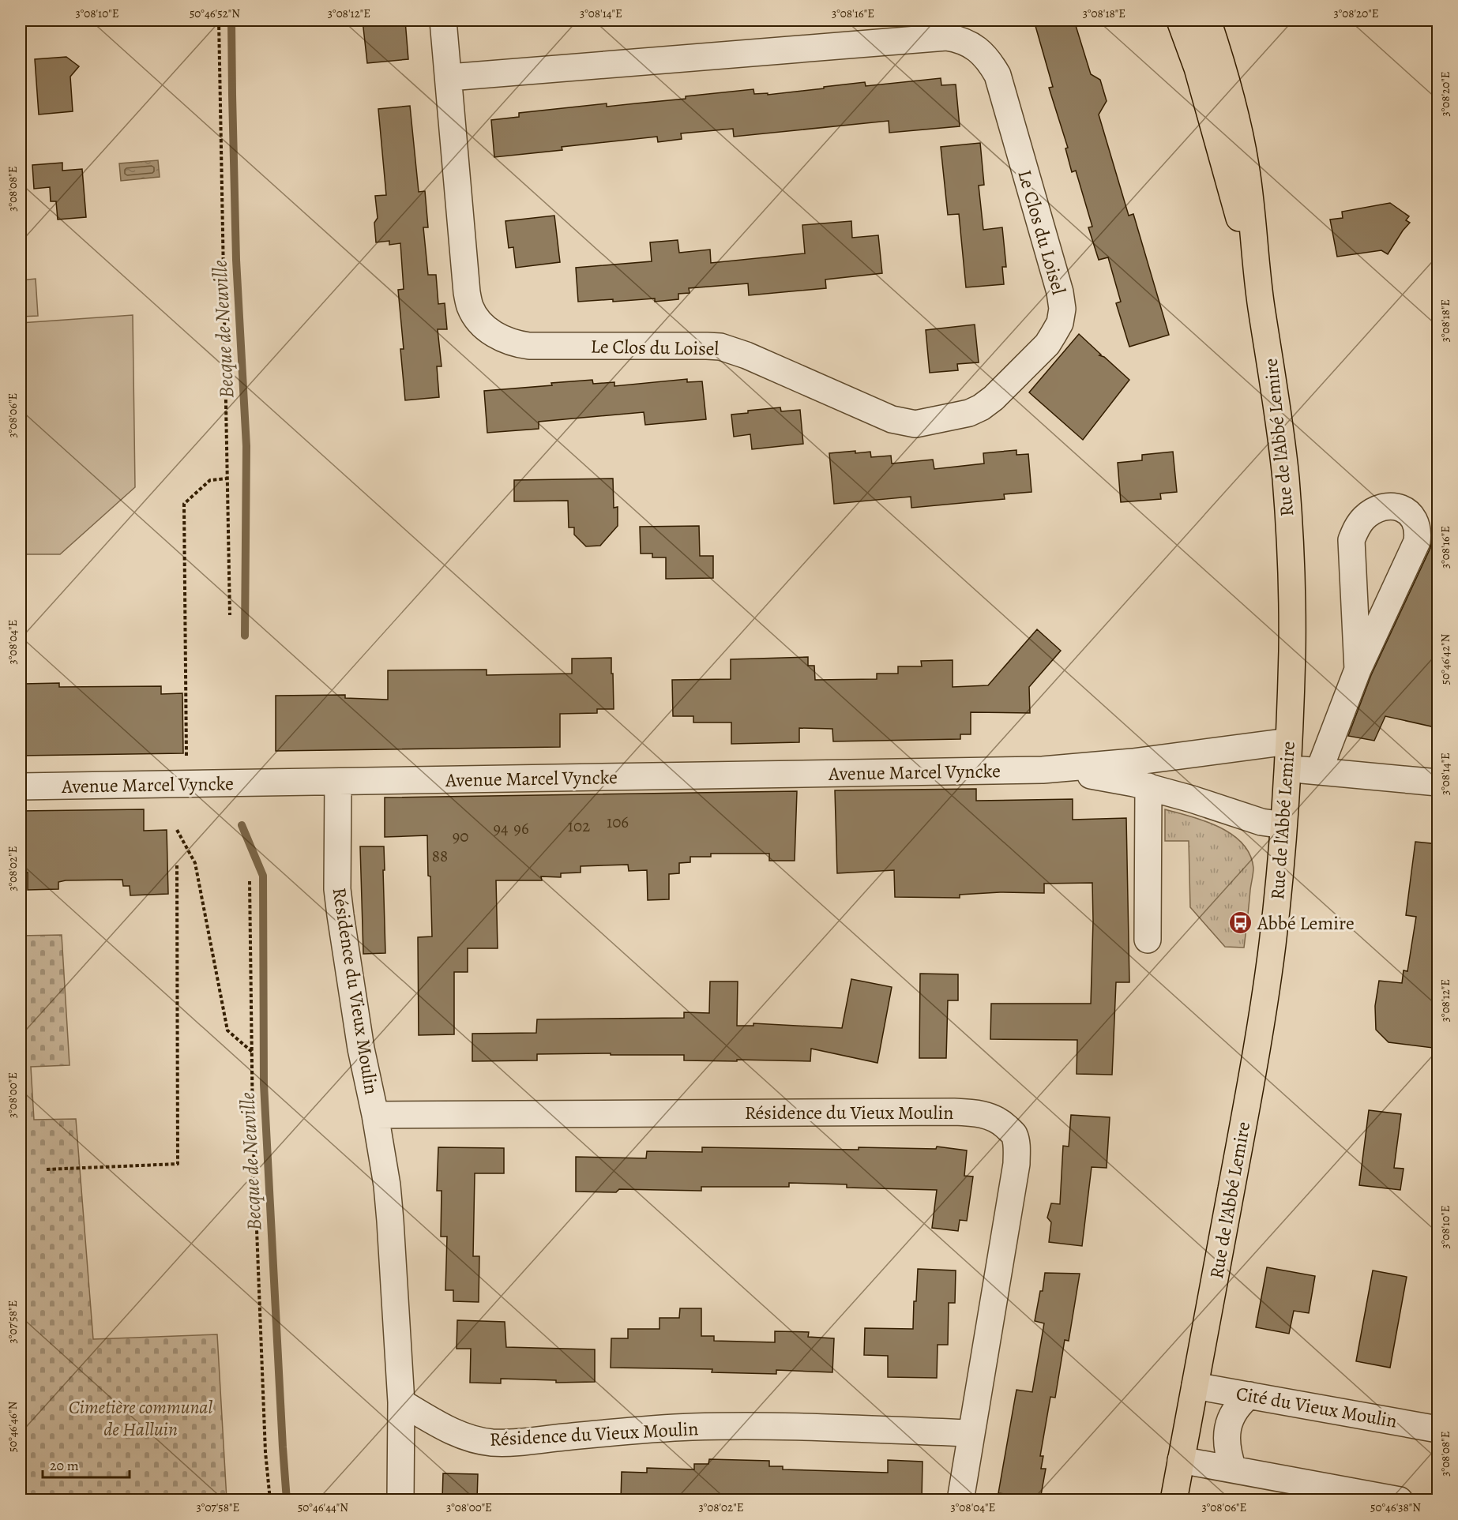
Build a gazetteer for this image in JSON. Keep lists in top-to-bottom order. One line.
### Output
{"streets":{"main road":["Rue de l'Abbé Lemire"],"street":["Le Clos du Loisel","Avenue Marcel Vyncke","Résidence du Vieux Moulin","Cité du Vieux Moulin"]},"crossings":[["Rue de l'Abbé Lemire","Avenue Marcel Vyncke"],["Rue de l'Abbé Lemire","Cité du Vieux Moulin"],["Avenue Marcel Vyncke","Résidence du Vieux Moulin"]],"water":["Becque de Neuville"],"parks":["Cimetière communal de Halluin"],"places":{"bus stop":["Abbé Lemire"]},"house_numbers":["106","102","94","96","90","88"],"scale_bar":"20 m","coordinates":["3°08'10\"E","50°46'52\"N","3°08'12\"E","3°08'14\"E","3°08'16\"E","3°08'18\"E","3°08'20\"E","3°08'08\"E","3°08'06\"E","3°08'04\"E","50°46'42\"N","3°08'02\"E","3°08'00\"E","3°07'58\"E","50°46'46\"N","50°46'44\"N","50°46'38\"N"]}
